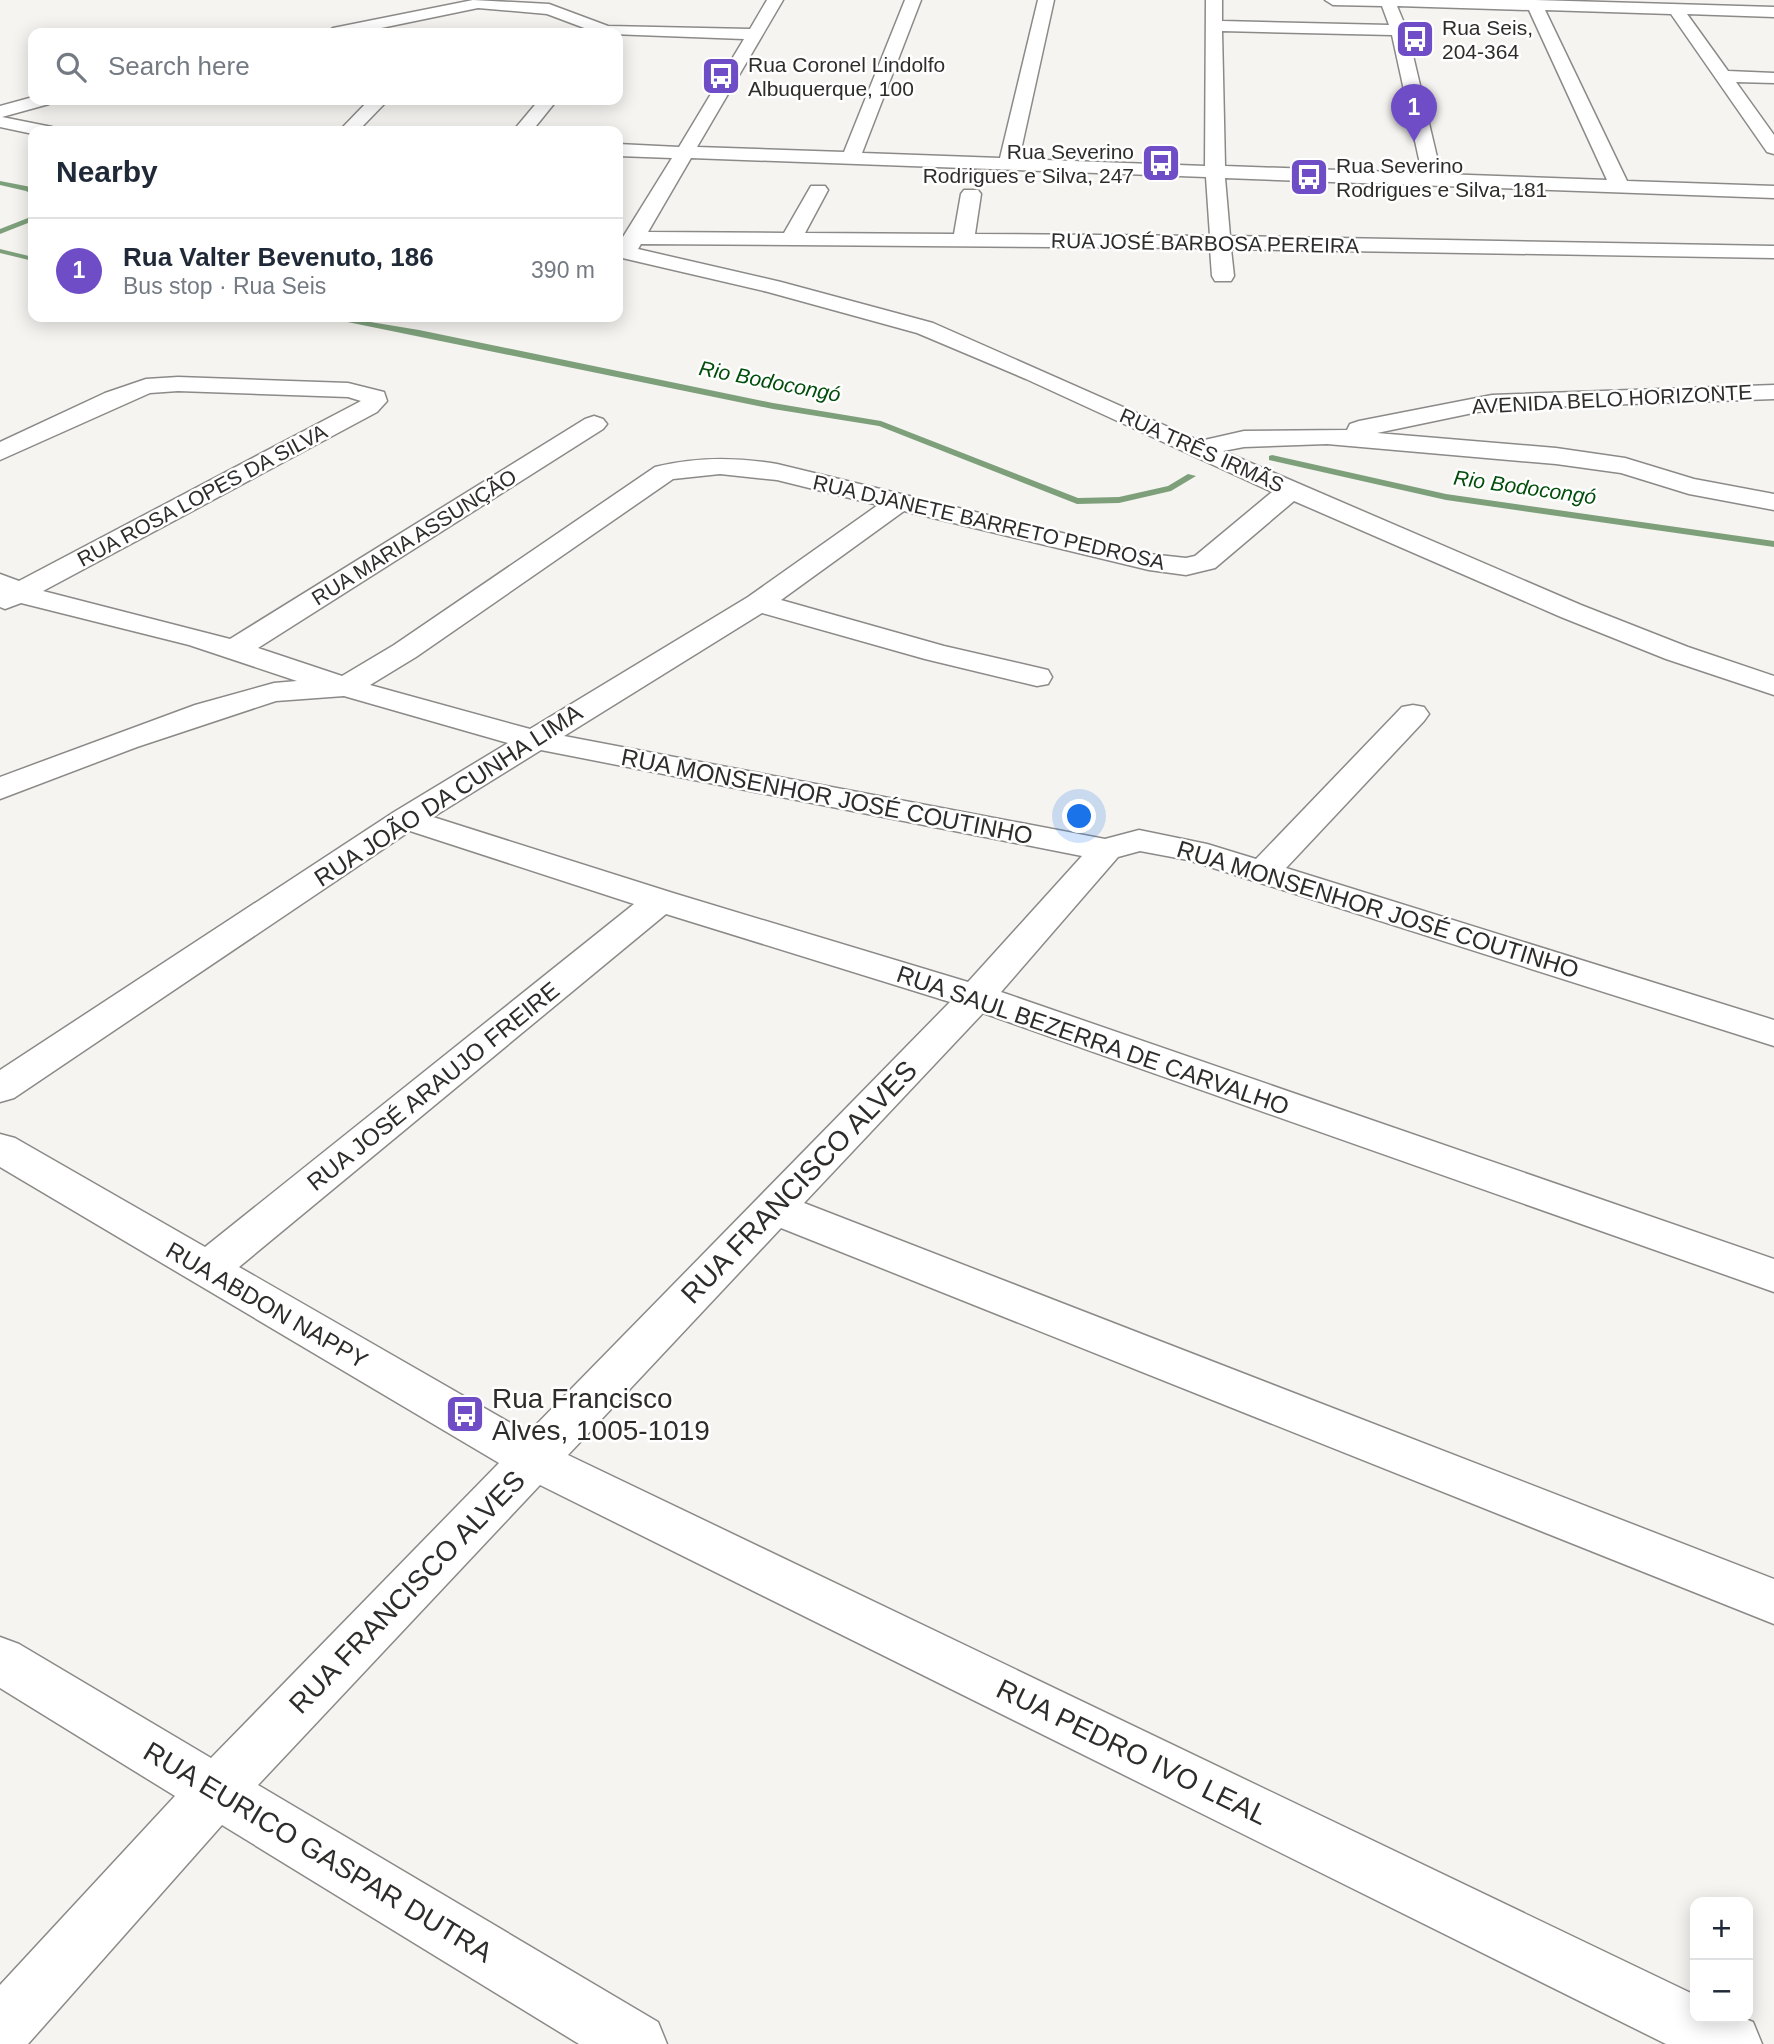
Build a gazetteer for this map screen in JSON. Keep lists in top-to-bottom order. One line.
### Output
{"streets":{"street":["RUA JOSÉ BARBOSA PEREIRA","AVENIDA BELO HORIZONTE","RUA TRÊS IRMÃS","RUA ROSA LOPES DA SILVA","RUA DJANETE BARRETO PEDROSA","RUA MARIA ASSUNÇÃO","RUA JOÃO DA CUNHA LIMA","RUA MONSENHOR JOSÉ COUTINHO","RUA SAUL BEZERRA DE CARVALHO","RUA JOSÉ ARAUJO FREIRE","RUA FRANCISCO ALVES","RUA ABDON NAPPY","RUA PEDRO IVO LEAL","RUA EURICO GASPAR DUTRA"]},"crossings":[["RUA JOSÉ BARBOSA PEREIRA","RUA TRÊS IRMÃS"],["RUA TRÊS IRMÃS","RUA DJANETE BARRETO PEDROSA"],["RUA ROSA LOPES DA SILVA","RUA MONSENHOR JOSÉ COUTINHO"],["RUA DJANETE BARRETO PEDROSA","RUA JOÃO DA CUNHA LIMA"],["RUA DJANETE BARRETO PEDROSA","RUA MONSENHOR JOSÉ COUTINHO"],["RUA MARIA ASSUNÇÃO","RUA MONSENHOR JOSÉ COUTINHO"],["RUA JOÃO DA CUNHA LIMA","RUA MONSENHOR JOSÉ COUTINHO"],["RUA JOÃO DA CUNHA LIMA","RUA SAUL BEZERRA DE CARVALHO"],["RUA MONSENHOR JOSÉ COUTINHO","RUA FRANCISCO ALVES"],["RUA SAUL BEZERRA DE CARVALHO","RUA JOSÉ ARAUJO FREIRE"],["RUA SAUL BEZERRA DE CARVALHO","RUA FRANCISCO ALVES"],["RUA JOSÉ ARAUJO FREIRE","RUA ABDON NAPPY"],["RUA FRANCISCO ALVES","RUA ABDON NAPPY"],["RUA FRANCISCO ALVES","RUA PEDRO IVO LEAL"],["RUA FRANCISCO ALVES","RUA EURICO GASPAR DUTRA"],["RUA ABDON NAPPY","RUA PEDRO IVO LEAL"]],"water":["Rio Bodocongó"],"places":{"bus stop":["Rua Seis, 204-364","Rua Coronel Lindolfo Albuquerque, 100","Rua Severino Rodrigues e Silva, 247","Rua Severino Rodrigues e Silva, 181","Rua Francisco Alves, 1005-1019"]},"page":{"search":"Search here","pins":"1","heading":"Nearby","list":[{"mark":"1","name":"Rua Valter Bevenuto, 186","note":"Bus stop · Rua Seis","value":"390 m"}],"map_buttons":["+","−"]}}
